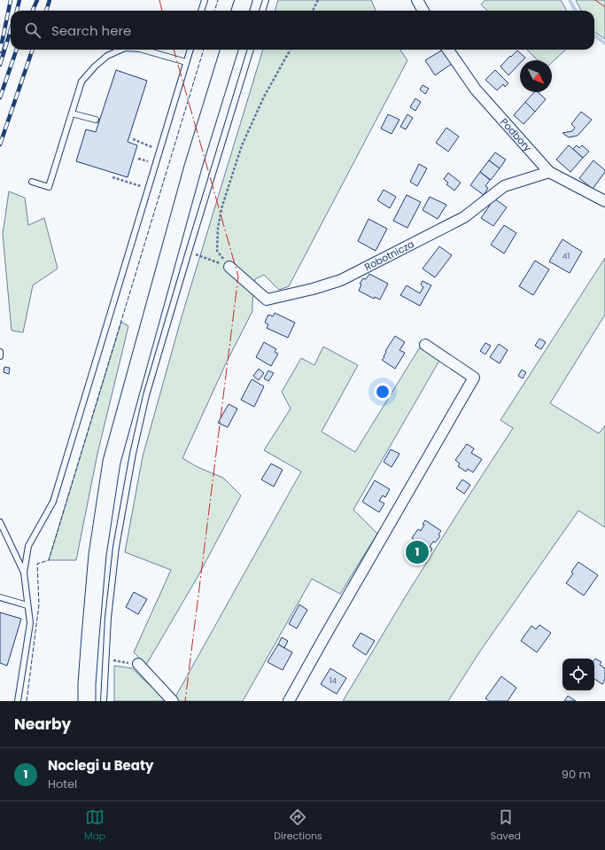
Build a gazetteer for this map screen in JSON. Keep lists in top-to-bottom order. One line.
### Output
{"streets":{"street":["Podbory","Robotnicza"]},"crossings":[["Podbory","Robotnicza"]],"house_numbers":["41","14"],"north":"bottom right","page":{"search":"Search here","pins":"1","heading":"Nearby","list":[{"mark":"1","name":"Noclegi u Beaty","note":"Hotel","value":"90 m"}],"nav":["Map","Directions","Saved"]}}
